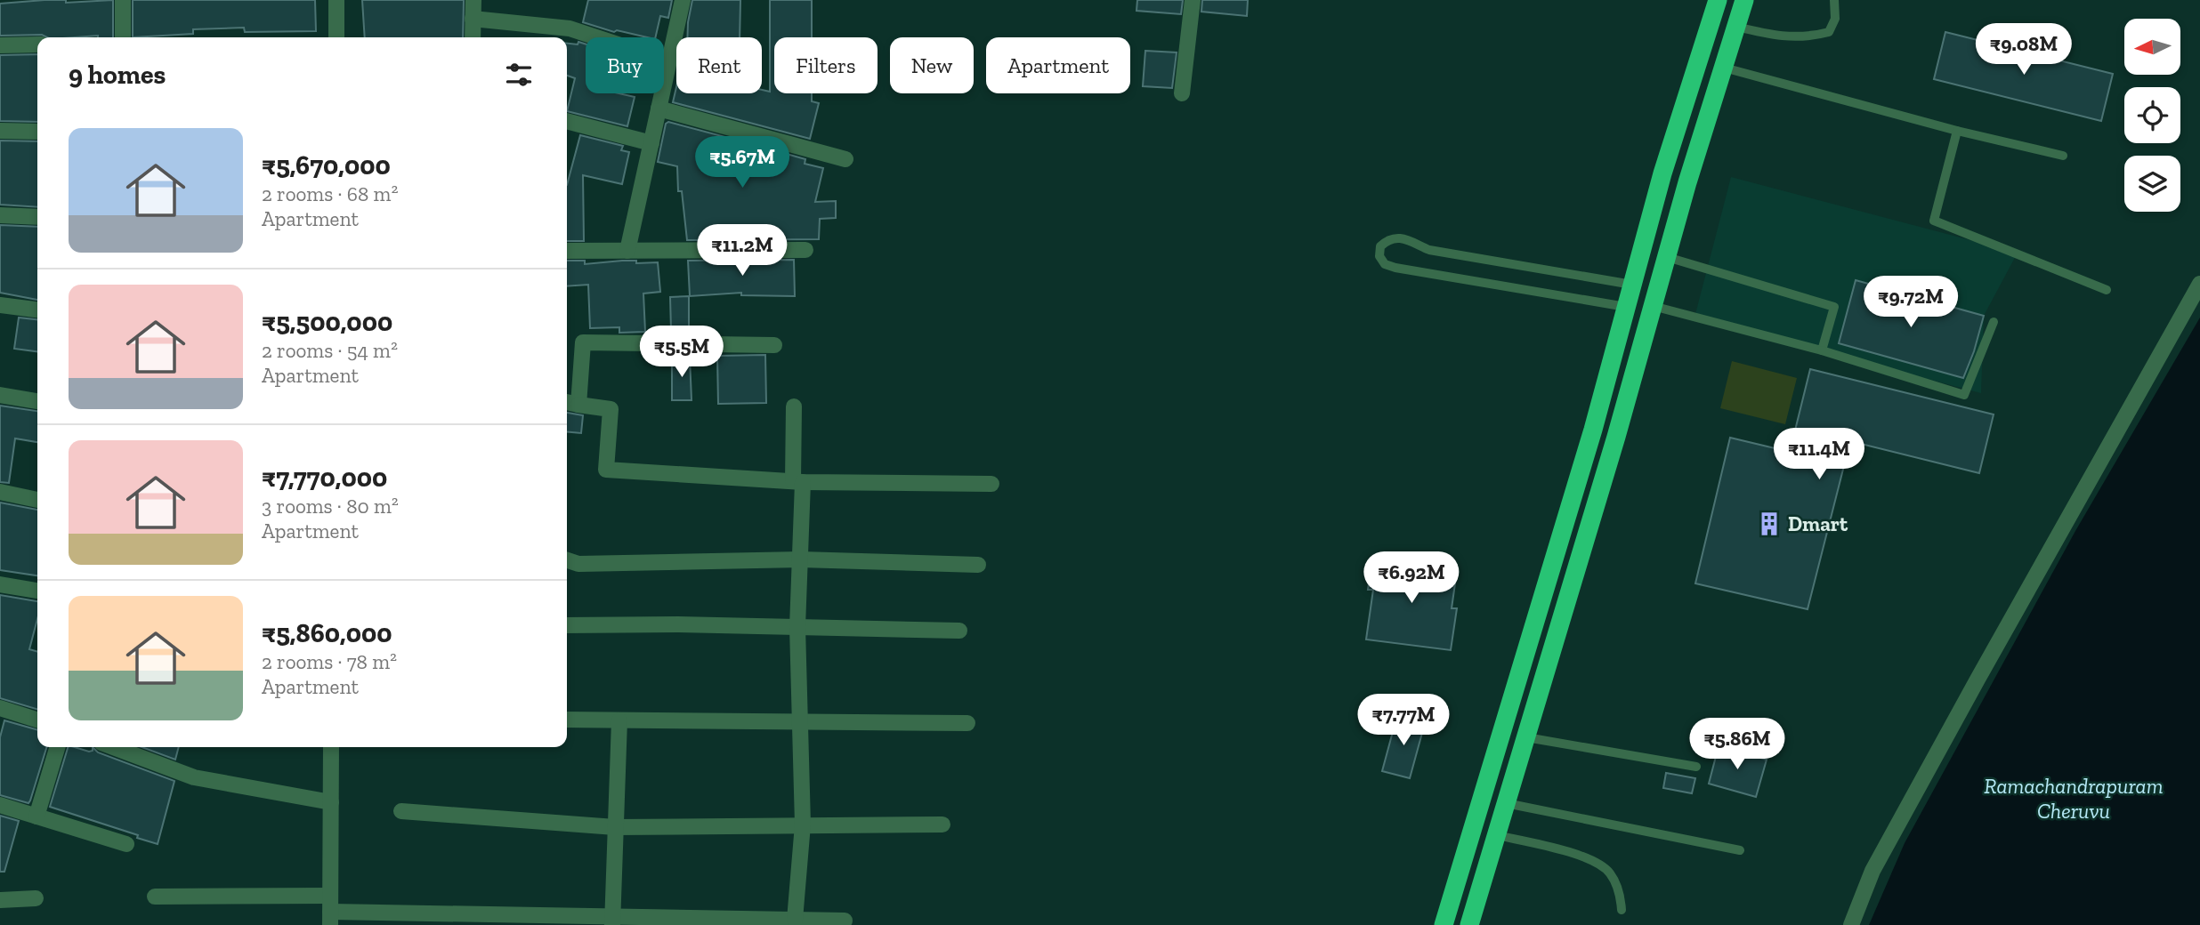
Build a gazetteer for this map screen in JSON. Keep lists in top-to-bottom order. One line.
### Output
{"water":["Ramachandrapuram Cheruvu"],"places":{"building":["Dmart"]},"north":"left","page":{"price":["₹9.08M","₹5.67M","₹11.2M","₹9.72M","₹5.5M","₹11.4M","₹6.92M","₹7.77M","₹5.86M"],"chip":["Buy","Rent","Filters","New","Apartment"],"heading":"9 homes","list":[{"name":"₹5,670,000","note":"2 rooms · 68 m² · Apartment"},{"name":"₹5,500,000","note":"2 rooms · 54 m² · Apartment"},{"name":"₹7,770,000","note":"3 rooms · 80 m² · Apartment"},{"name":"₹5,860,000","note":"2 rooms · 78 m² · Apartment"}]}}
